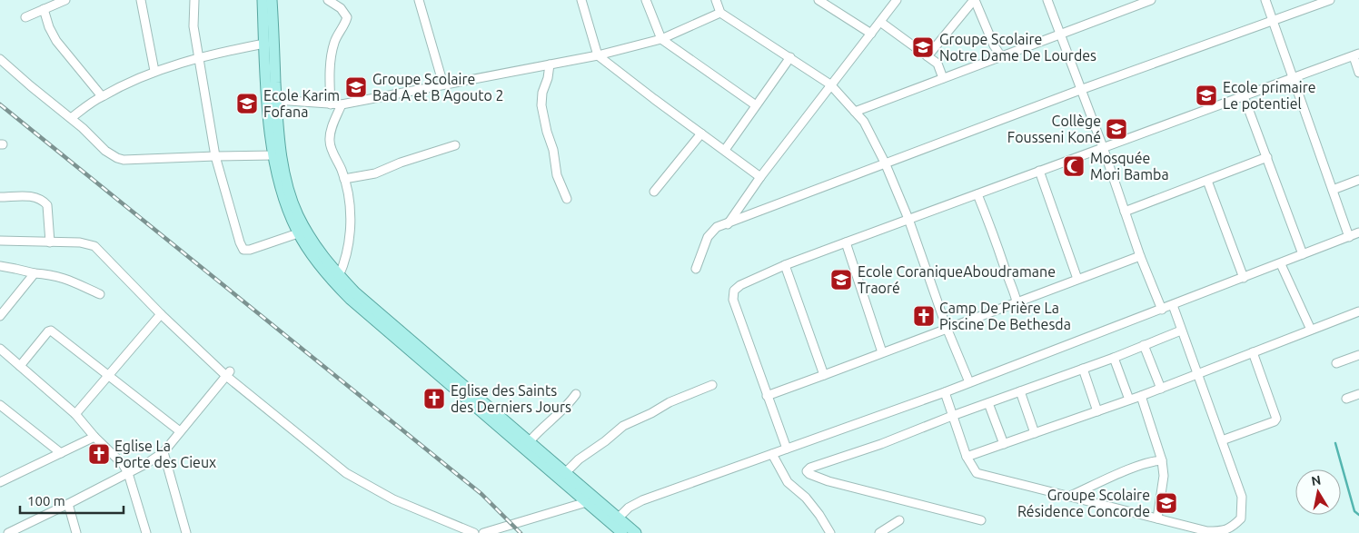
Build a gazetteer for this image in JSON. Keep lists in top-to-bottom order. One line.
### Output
{"places":{"school or university":["Groupe Scolaire Notre Dame De Lourdes","Groupe Scolaire Bad A et B Agouto 2","Ecole primaire Le potentiel","Ecole Karim Fofana","Collège Fousseni Koné","Ecole CoraniqueAboudramane Traoré","Groupe Scolaire Résidence Concorde"],"mosque":["Mosquée Mori Bamba"],"church":["Camp De Prière La Piscine De Bethesda","Eglise des Saints des Derniers Jours","Eglise La Porte des Cieux"]},"scale_bar":"100 m","north":"top"}
